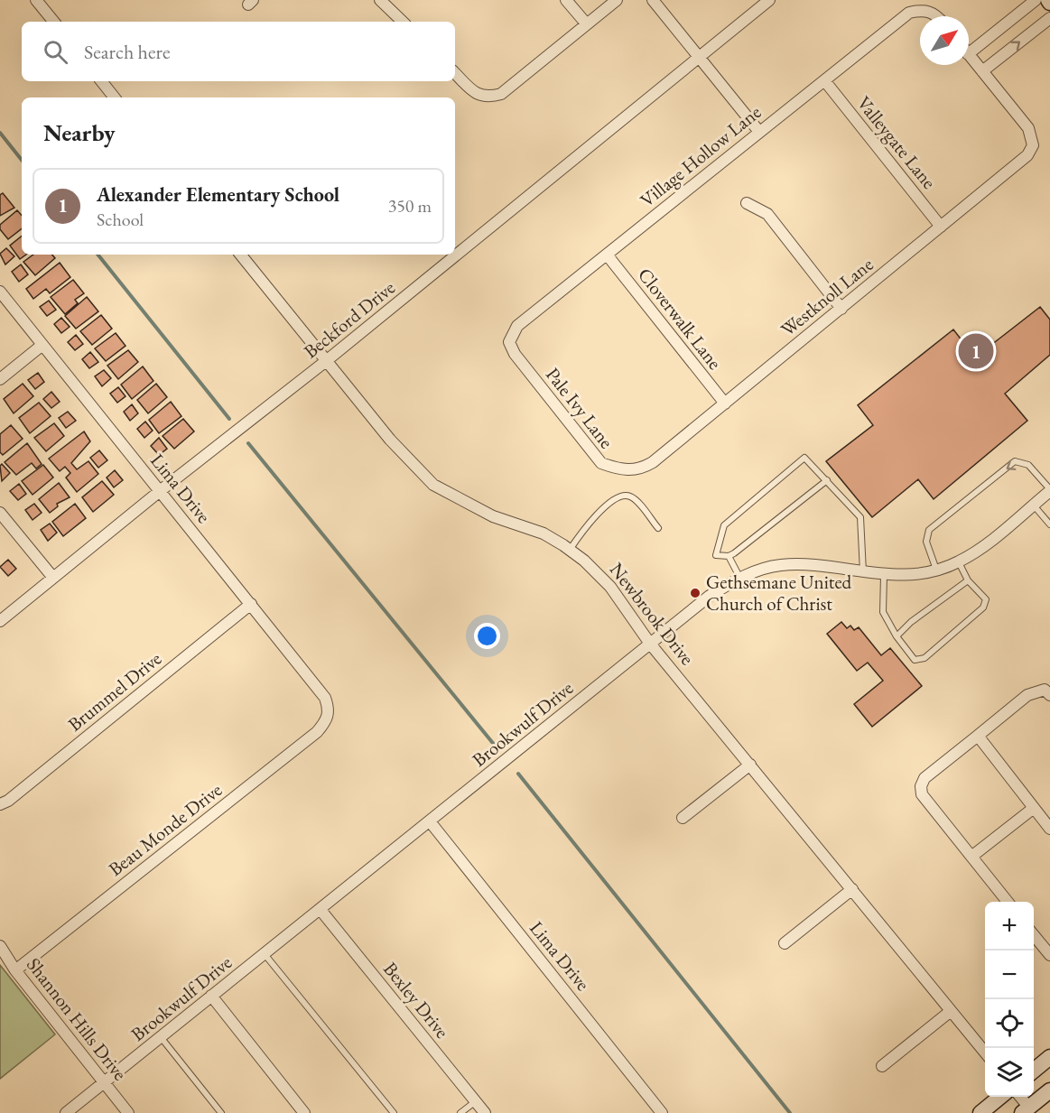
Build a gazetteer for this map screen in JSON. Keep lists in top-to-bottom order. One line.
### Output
{"streets":{"street":["Valleygate Lane","Village Hollow Lane","Westknoll Lane","Cloverwalk Lane","Beckford Drive","Pale Ivy Lane","Lima Drive","Newbrook Drive","Brummel Drive","Brookwulf Drive","Beau Monde Drive","Bexley Drive","Shannon Hills Drive"]},"crossings":[["Valleygate Lane","Village Hollow Lane"],["Valleygate Lane","Westknoll Lane"],["Village Hollow Lane","Cloverwalk Lane"],["Village Hollow Lane","Pale Ivy Lane"],["Westknoll Lane","Cloverwalk Lane"],["Westknoll Lane","Pale Ivy Lane"],["Beckford Drive","Lima Drive"],["Beckford Drive","Newbrook Drive"],["Lima Drive","Brummel Drive"],["Lima Drive","Brookwulf Drive"],["Lima Drive","Beau Monde Drive"],["Newbrook Drive","Brookwulf Drive"],["Brookwulf Drive","Bexley Drive"],["Brookwulf Drive","Shannon Hills Drive"],["Beau Monde Drive","Shannon Hills Drive"]],"places":["Gethsemane United Church of Christ"],"north":"top right","page":{"search":"Search here","heading":"Nearby","list":[{"mark":"1","name":"Alexander Elementary School","note":"School","value":"350 m"}],"pins":"1","map_buttons":["+","−"]}}
